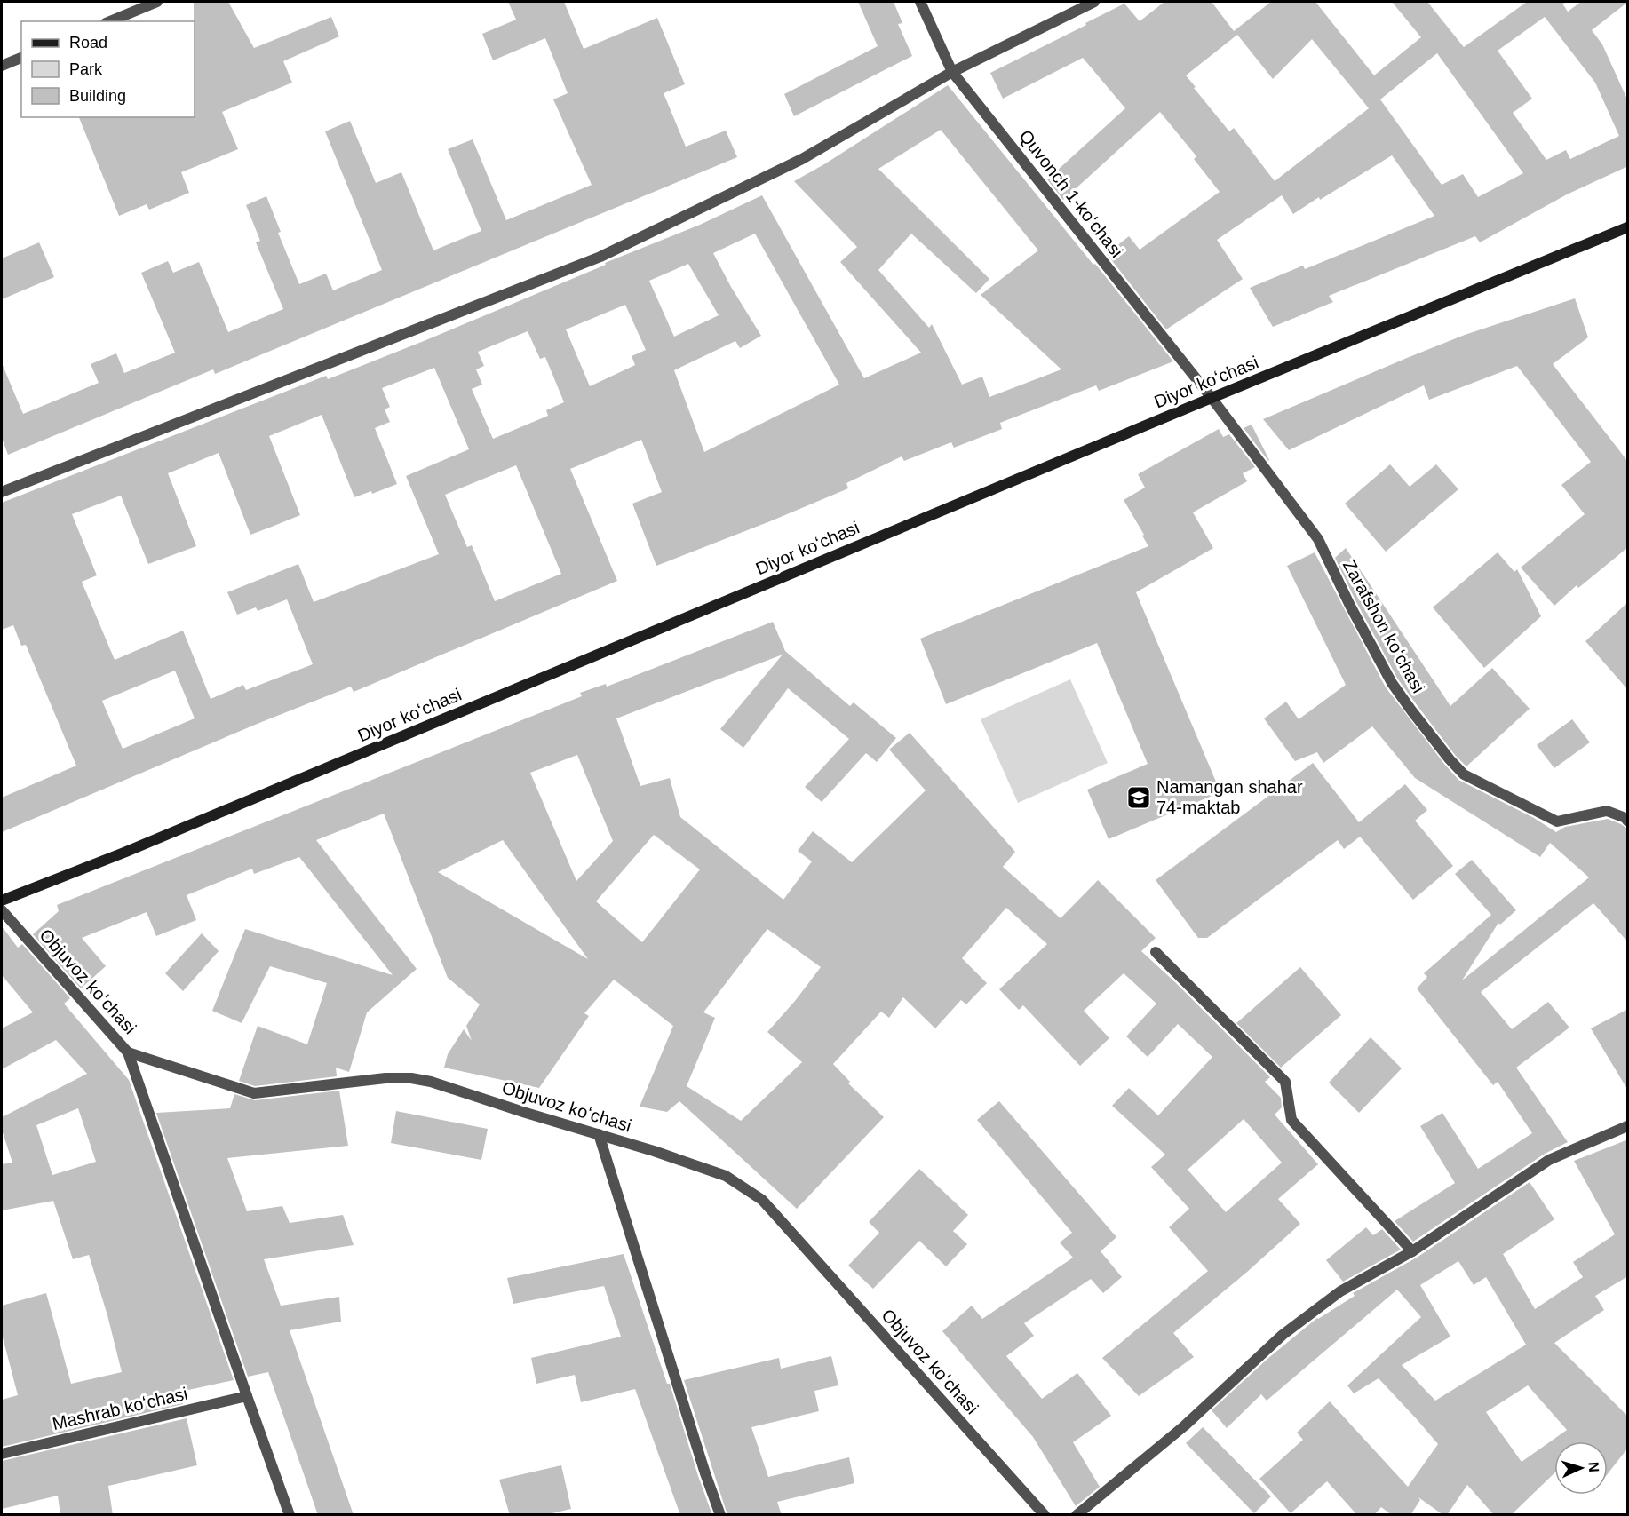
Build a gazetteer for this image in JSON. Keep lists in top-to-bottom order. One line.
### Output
{"streets":{"main road":["Diyor koʻchasi"],"street":["Quvonch 1-koʻchasi","Zarafshon koʻchasi","Objuvoz koʻchasi","Mashrab koʻchasi"]},"crossings":[["Quvonch 1-koʻchasi","Diyor koʻchasi"],["Quvonch 1-koʻchasi","Zarafshon koʻchasi"],["Diyor koʻchasi","Zarafshon koʻchasi"]],"places":{"school or university":["Namangan shahar 74-maktab"]},"legend":["Road","Park","Building"],"north":"right"}
